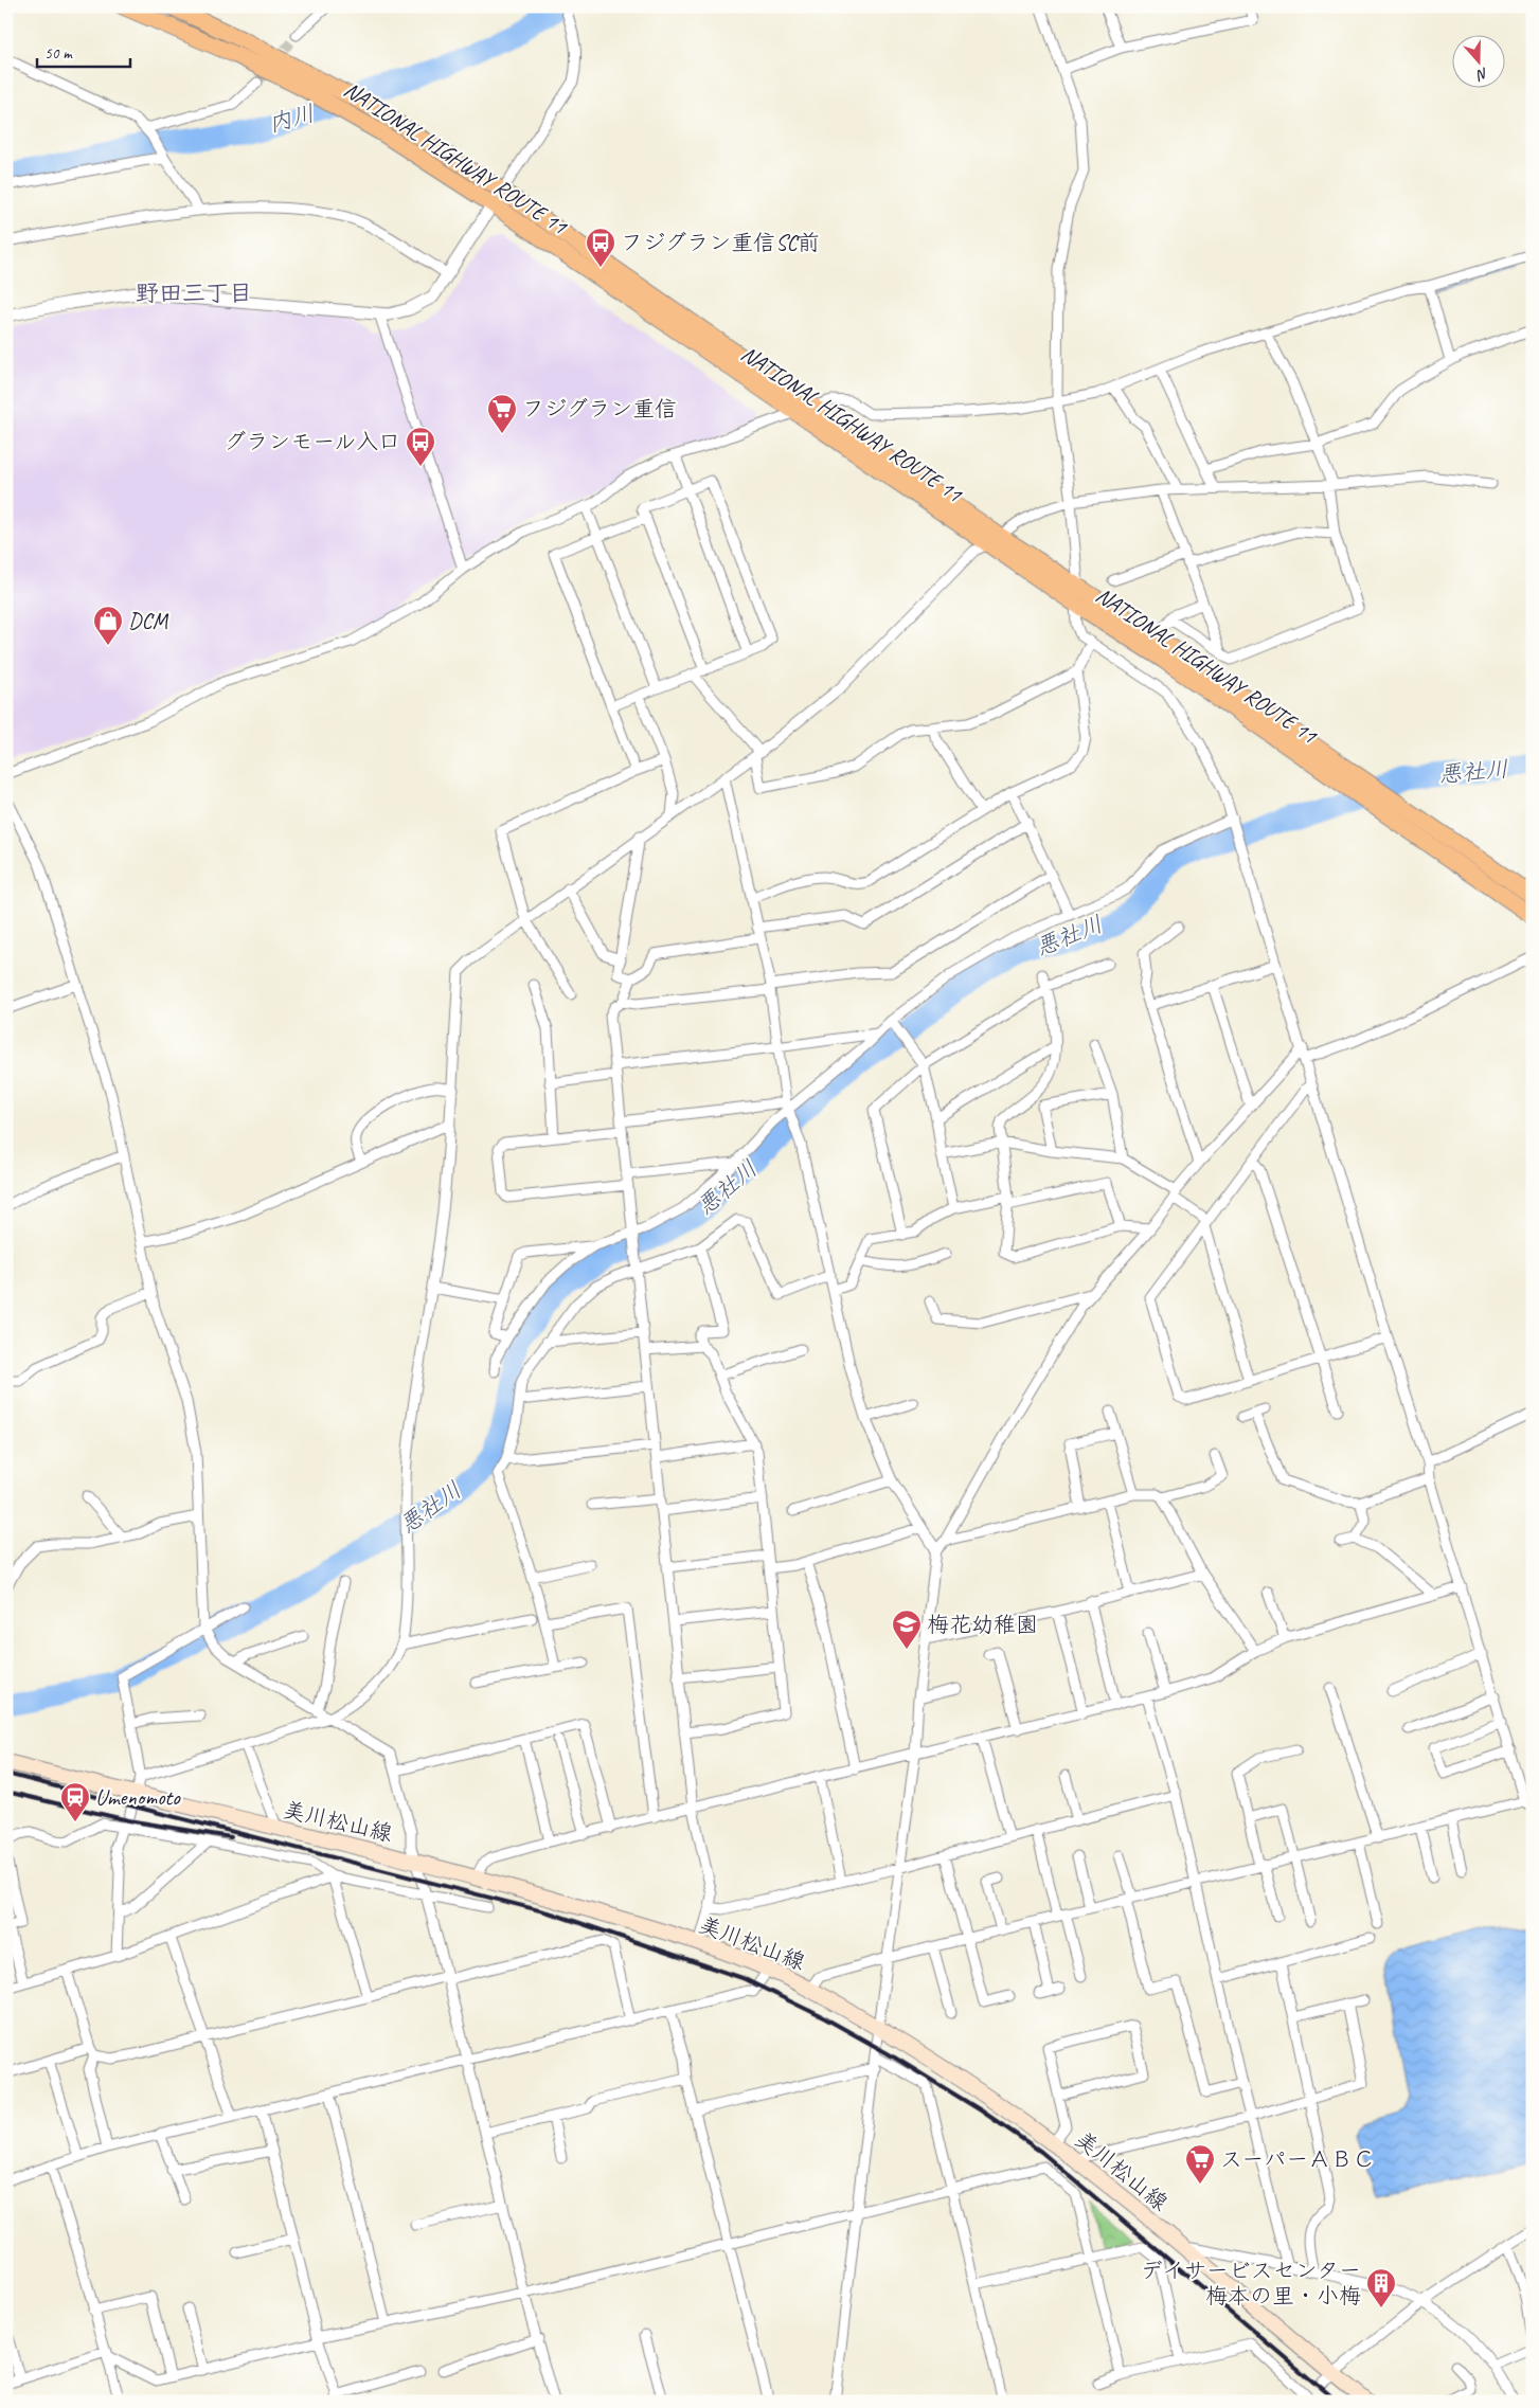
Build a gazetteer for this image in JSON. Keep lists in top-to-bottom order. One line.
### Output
{"streets":{"highway":["NATIONAL HIGHWAY ROUTE 11"],"main road":["美川松山線"]},"districts":["野田三丁目"],"water":["内川","悪社川"],"places":{"bus stop":["フジグラン重信SC前","グランモール入口"],"supermarket":["フジグラン重信","スーパーＡＢＣ"],"shop":["DCM"],"school or university":["梅花幼稚園"],"station":["Umenomoto"],"building":["デイサービスセンター 梅本の里・小梅"]},"scale_bar":"50 m","north":"bottom"}
